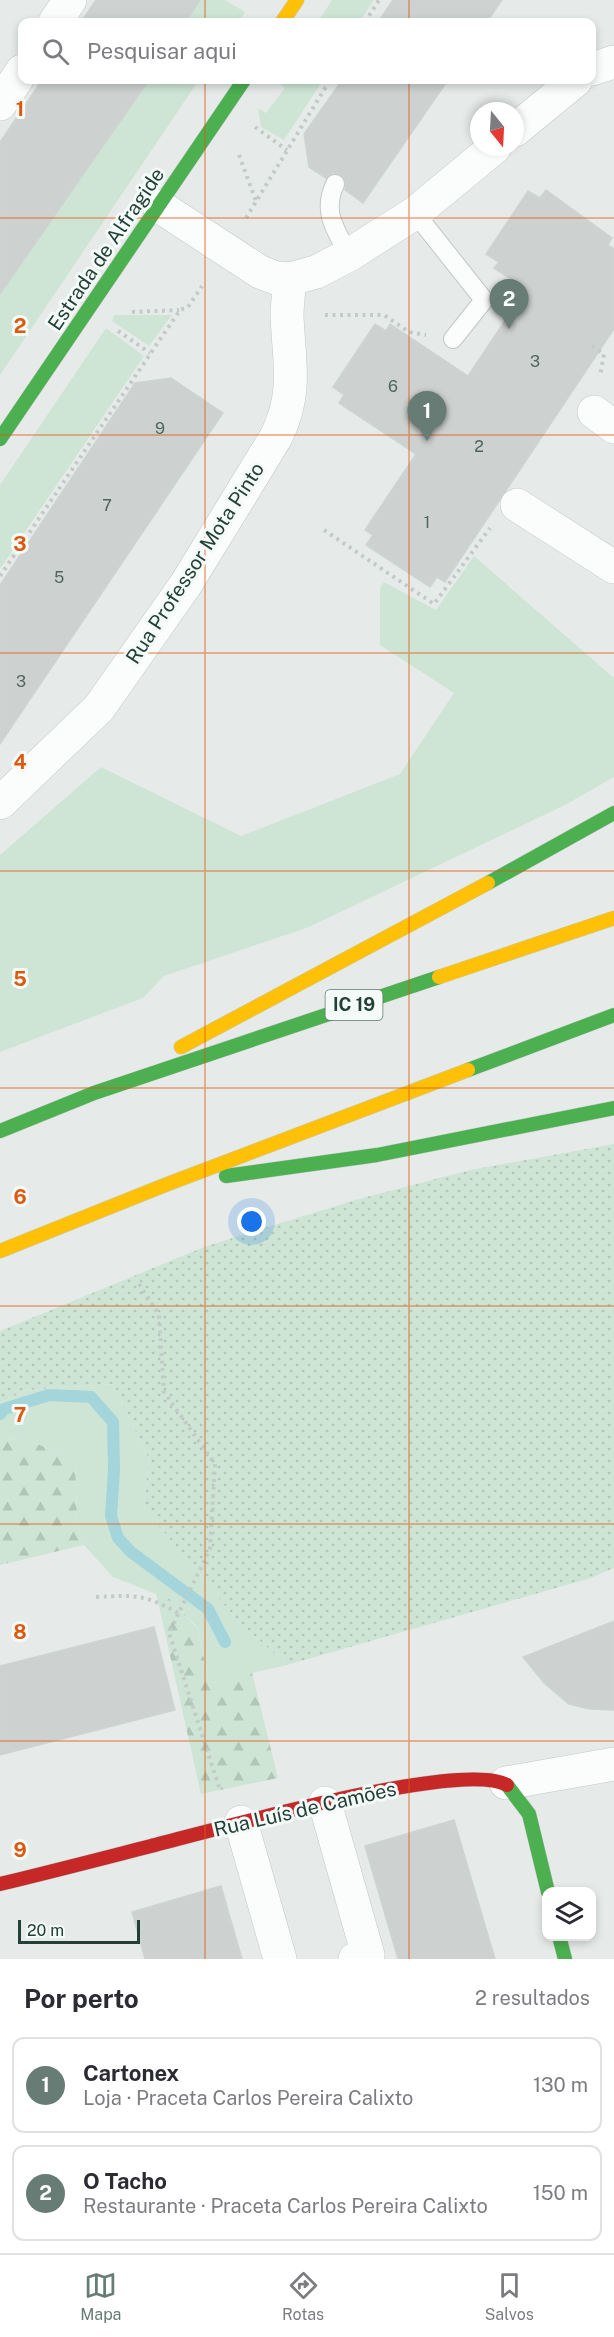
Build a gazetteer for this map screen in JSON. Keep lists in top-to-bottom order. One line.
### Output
{"streets":{"main road":["Estrada de Alfragide","IC 19","Rua Luís de Camões"],"street":["Rua Professor Mota Pinto"]},"house_numbers":["3","6","9","2","7","1","5","3"],"scale_bar":"20 m","north":"bottom","page":{"search":"Pesquisar aqui","pins":["2","1"],"scale":"20 m","heading":["Por perto","2 resultados"],"list":[{"mark":"1","name":"Cartonex","note":"Loja · Praceta Carlos Pereira Calixto","value":"130 m"},{"mark":"2","name":"O Tacho","note":"Restaurante · Praceta Carlos Pereira Calixto","value":"150 m"}],"nav":["Mapa","Rotas","Salvos"]},"grid":{"rows":["1","2","3","4","5","6","7","8","9"]}}
